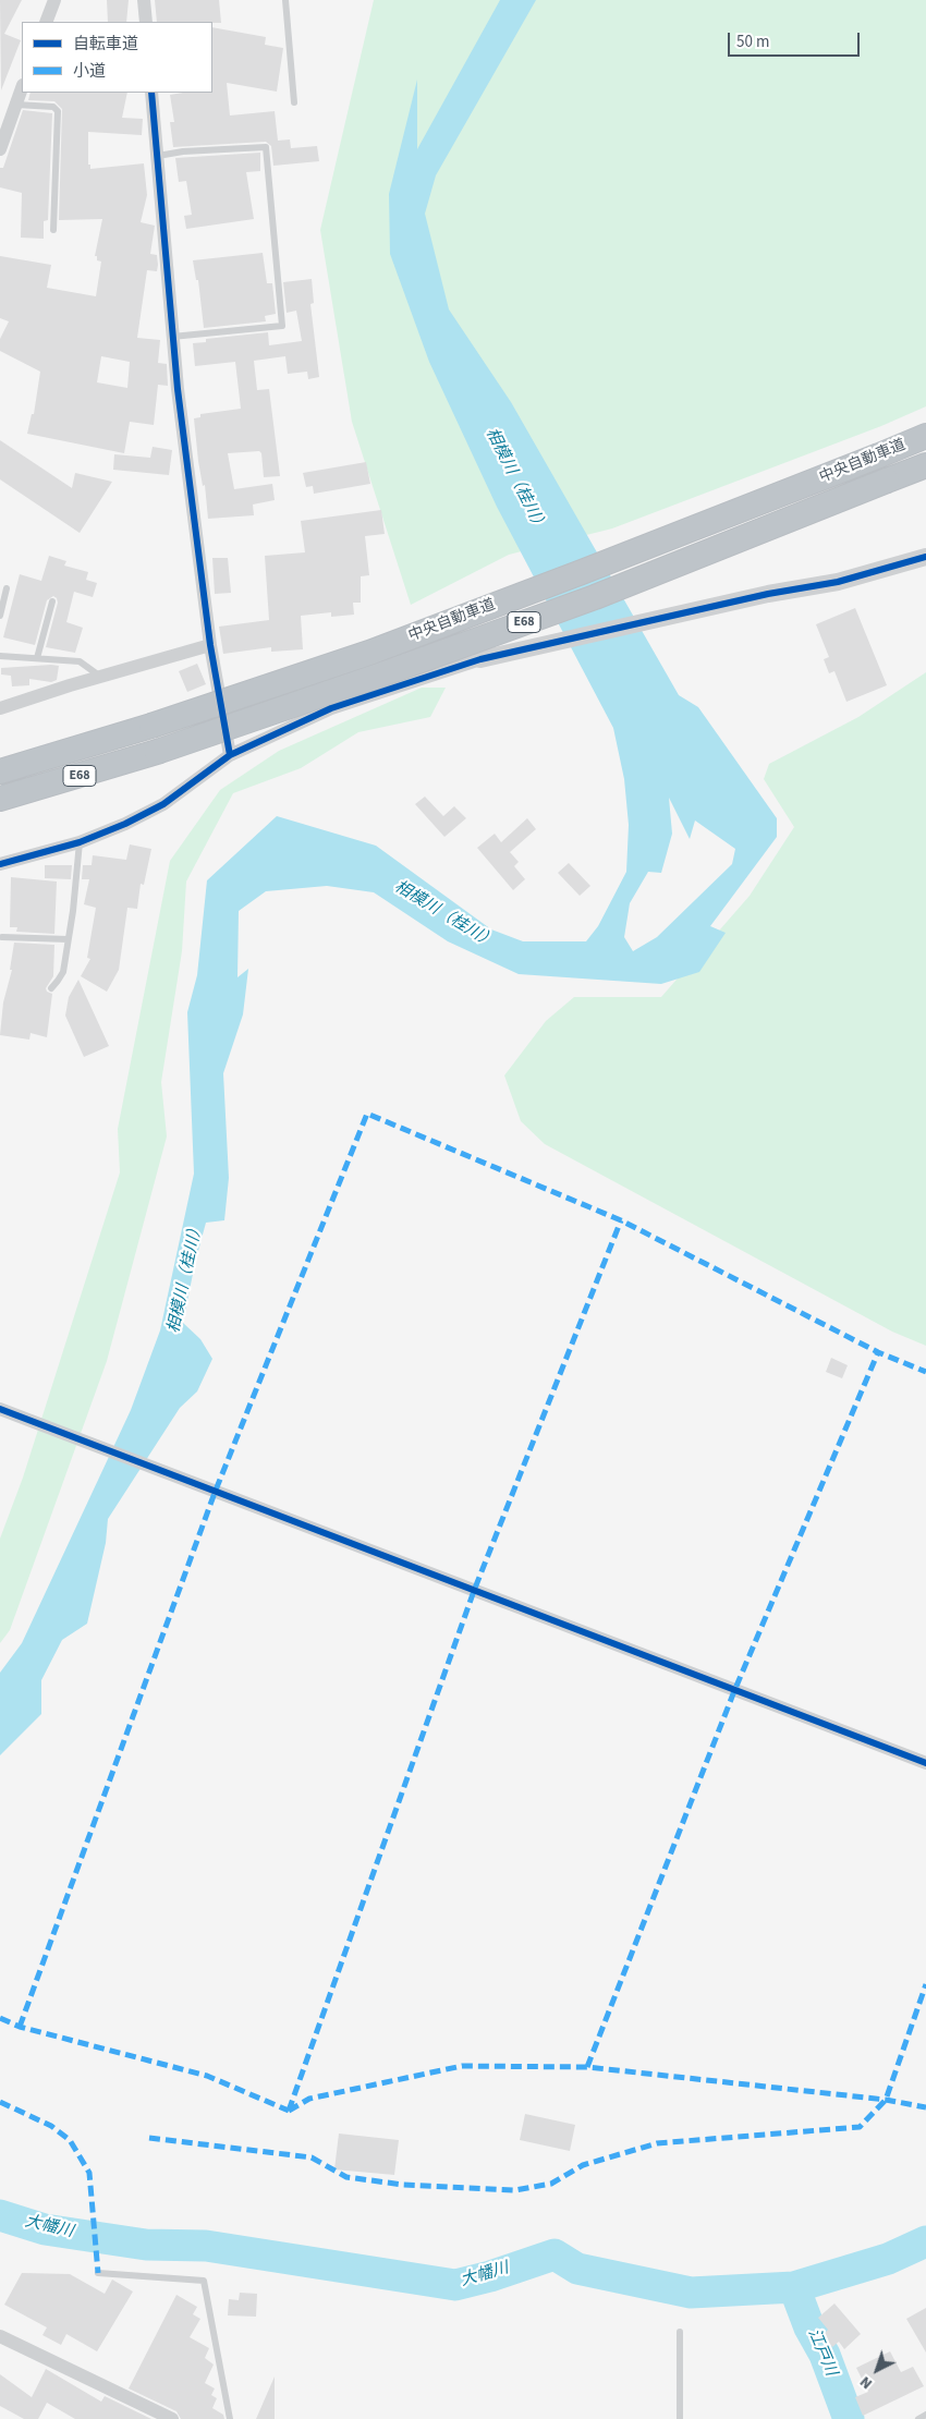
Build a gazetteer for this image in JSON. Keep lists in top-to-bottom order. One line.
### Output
{"streets":{"highway":["中央自動車道","E68"]},"water":["相模川（桂川）","大幡川","江戸川"],"legend":["自転車道","小道"],"scale_bar":"50 m","north":"bottom left"}
